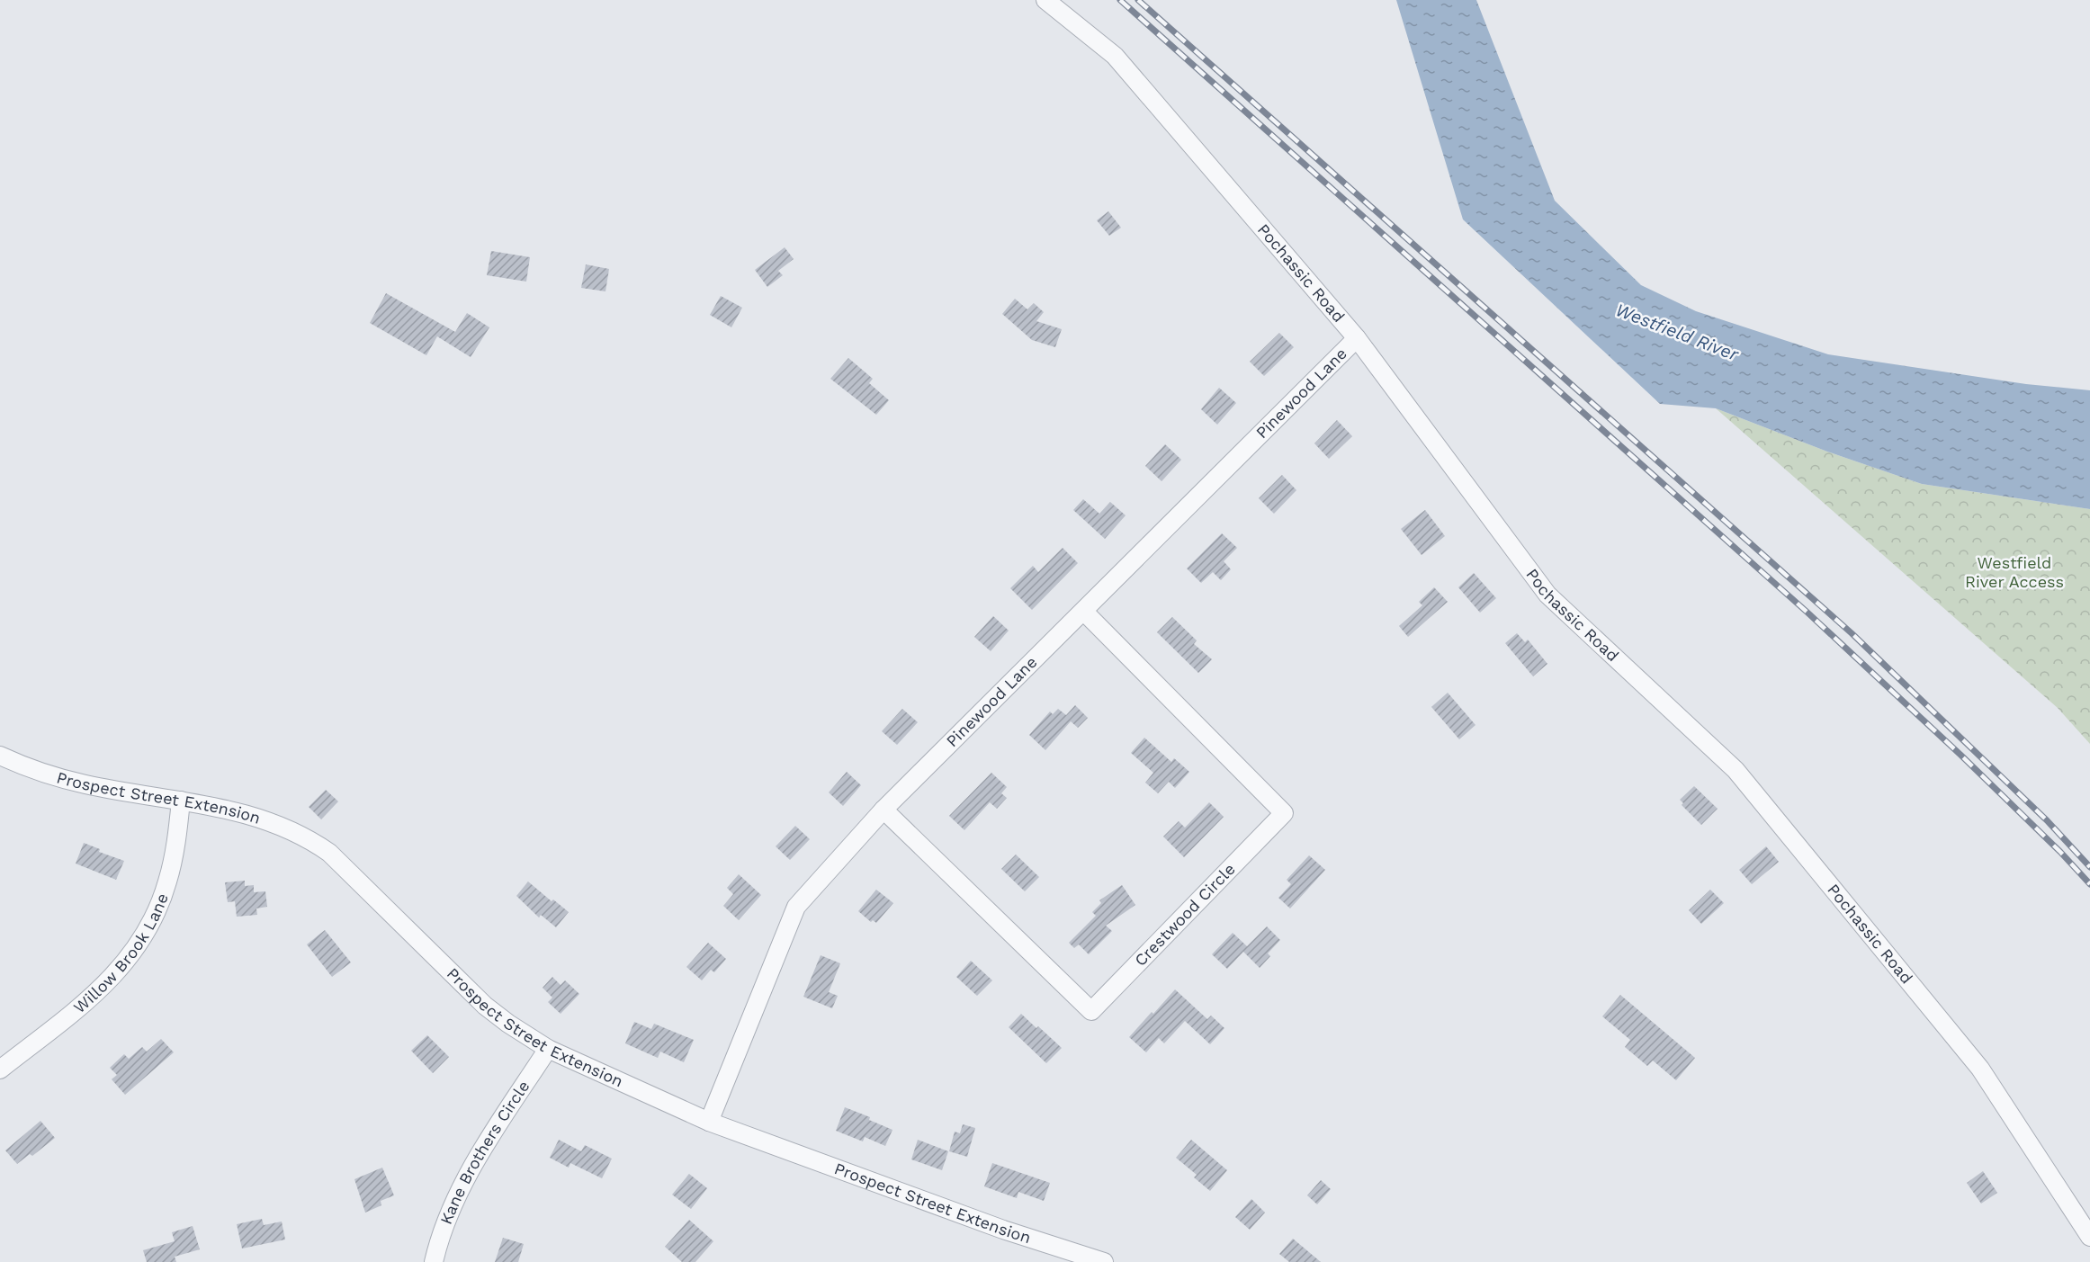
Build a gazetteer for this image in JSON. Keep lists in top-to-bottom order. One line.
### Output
{"streets":{"street":["Pochassic Road","Pinewood Lane","Prospect Street Extension","Crestwood Circle","Willow Brook Lane","Kane Brothers Circle"]},"crossings":[["Pochassic Road","Pinewood Lane"],["Pinewood Lane","Prospect Street Extension"],["Pinewood Lane","Crestwood Circle"],["Prospect Street Extension","Willow Brook Lane"],["Prospect Street Extension","Kane Brothers Circle"]],"water":["Westfield River"],"parks":["Westfield River Access"]}
